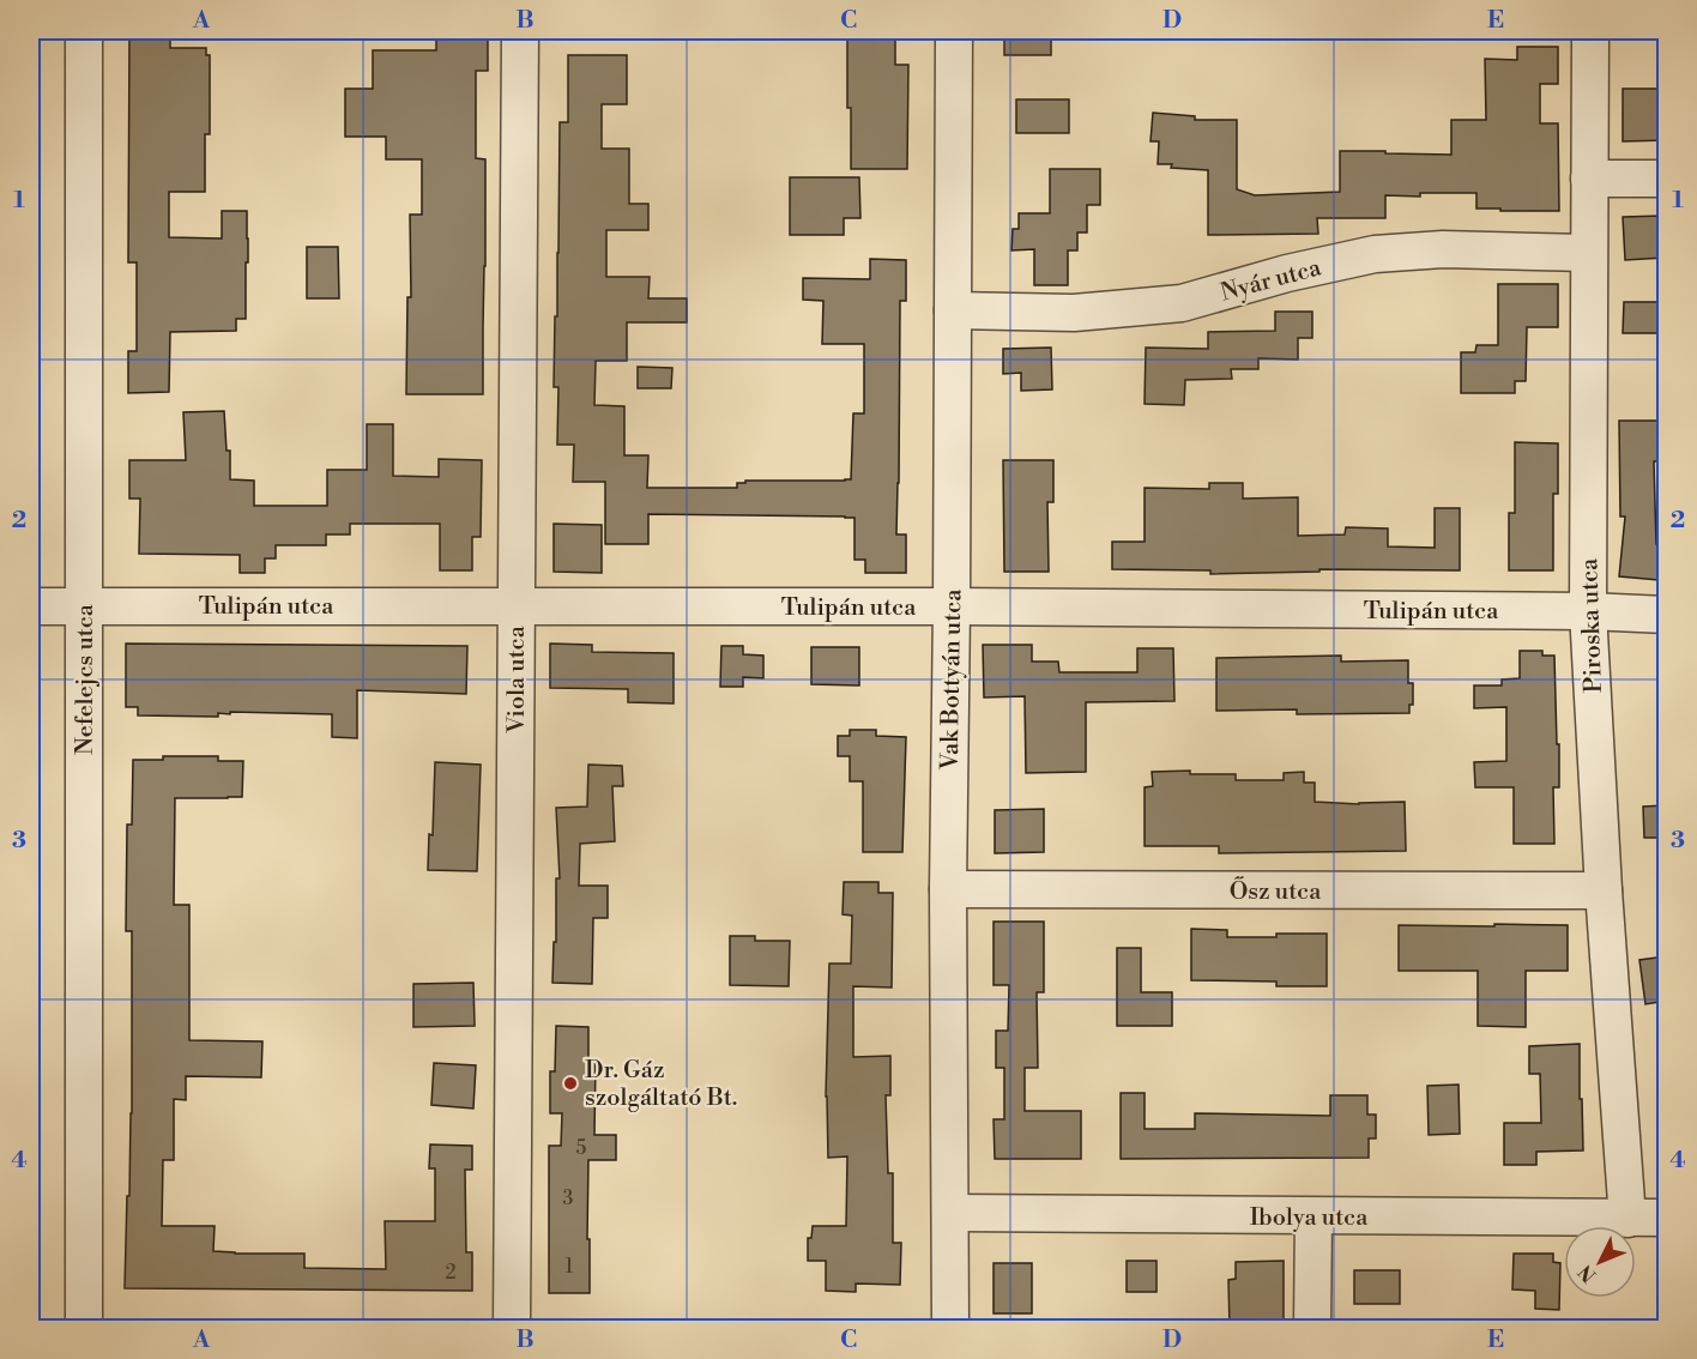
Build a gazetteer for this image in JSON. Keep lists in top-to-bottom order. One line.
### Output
{"streets":{"street":["Nyár utca","Tulipán utca","Piroska utca","Nefelejcs utca","Viola utca","Vak Bottyán utca","Ősz utca","Ibolya utca"]},"crossings":[["Nyár utca","Piroska utca"],["Nyár utca","Vak Bottyán utca"],["Tulipán utca","Piroska utca"],["Tulipán utca","Nefelejcs utca"],["Tulipán utca","Viola utca"],["Tulipán utca","Vak Bottyán utca"],["Piroska utca","Ősz utca"],["Piroska utca","Ibolya utca"],["Vak Bottyán utca","Ősz utca"],["Vak Bottyán utca","Ibolya utca"]],"places":["Dr. Gáz szolgáltató Bt."],"house_numbers":["5","3","1","2"],"north":"bottom left","grid":{"columns":["A","B","C","D","E"],"rows":["1","2","3","4"]}}
